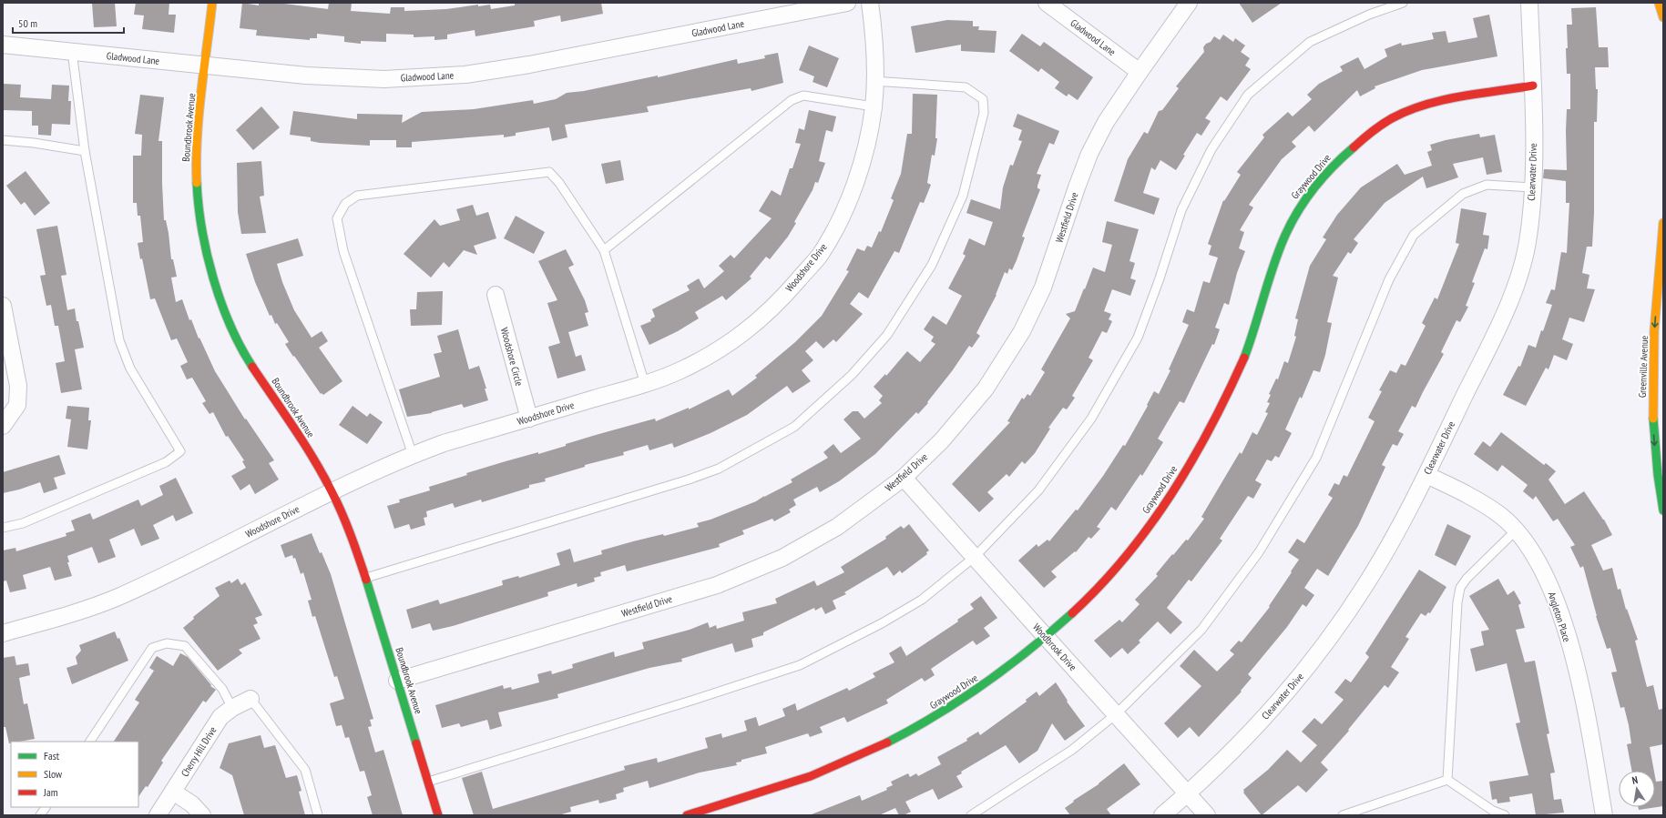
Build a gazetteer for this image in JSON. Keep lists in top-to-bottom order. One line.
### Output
{"streets":{"street":["Gladwood Lane","Boundbrook Avenue","Clearwater Drive","Graywood Drive","Westfield Drive","Woodshore Drive","Woodshore Circle","Greenville Avenue","Angleton Place","Woodbrook Drive","Cherry Hill Drive"]},"crossings":[["Gladwood Lane","Boundbrook Avenue"],["Gladwood Lane","Westfield Drive"],["Boundbrook Avenue","Westfield Drive"],["Boundbrook Avenue","Woodshore Drive"],["Clearwater Drive","Graywood Drive"],["Clearwater Drive","Angleton Place"],["Clearwater Drive","Woodbrook Drive"],["Graywood Drive","Woodbrook Drive"],["Westfield Drive","Woodbrook Drive"],["Woodshore Drive","Woodshore Circle"]],"one_way":["Greenville Avenue"],"legend":["Fast","Slow","Jam"],"scale_bar":"50 m","north":"top"}
